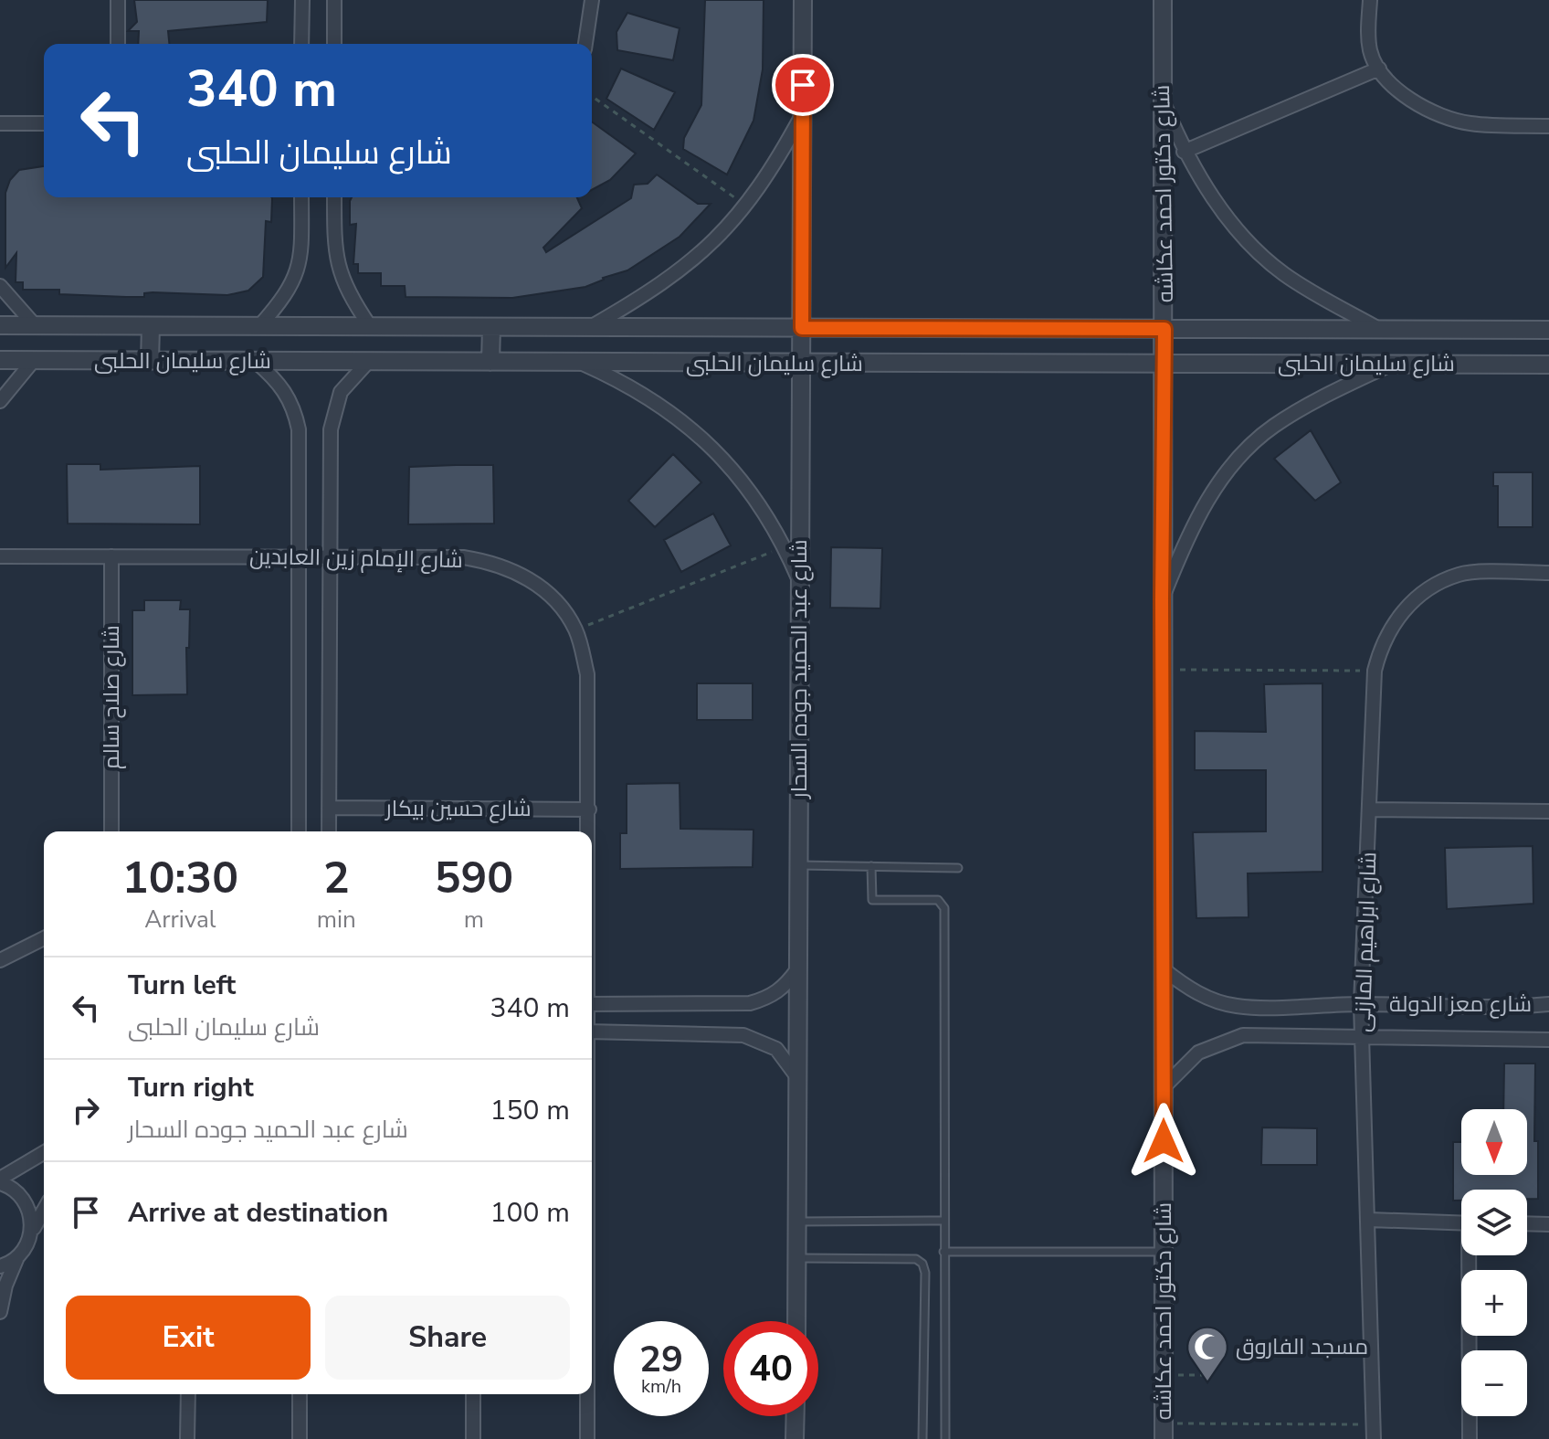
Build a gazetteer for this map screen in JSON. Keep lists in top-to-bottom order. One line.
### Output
{"streets":{"street":["شارع دكتور احمد عكاشه","شارع سليمان الحلبى","شارع الإمام زين العابدين","شارع عبد الحميد جوده السحار","شارع صلاح سالم","شارع حسين بيكار","شارع ابراهيم المازنى","شارع معز الدولة"]},"crossings":[["شارع دكتور احمد عكاشه","شارع سليمان الحلبى"],["شارع دكتور احمد عكاشه","شارع معز الدولة"],["شارع سليمان الحلبى","شارع عبد الحميد جوده السحار"],["شارع الإمام زين العابدين","شارع صلاح سالم"],["شارع الإمام زين العابدين","شارع حسين بيكار"],["شارع ابراهيم المازنى","شارع معز الدولة"]],"places":{"mosque":["مسجد الفاروق"]},"north":"bottom","page":{"turn":["340 m","شارع سليمان الحلبى"],"eta":["10:30","Arrival","2","min","590","m"],"list":[{"name":"Turn left","note":"شارع سليمان الحلبى","value":"340 m"},{"name":"Turn right","note":"شارع عبد الحميد جوده السحار","value":"150 m"},{"name":"Arrive at destination","value":"100 m"}],"map_buttons":["+","−"],"buttons":["Exit","Share"],"speed":"29 km/h","limit":"40"}}
